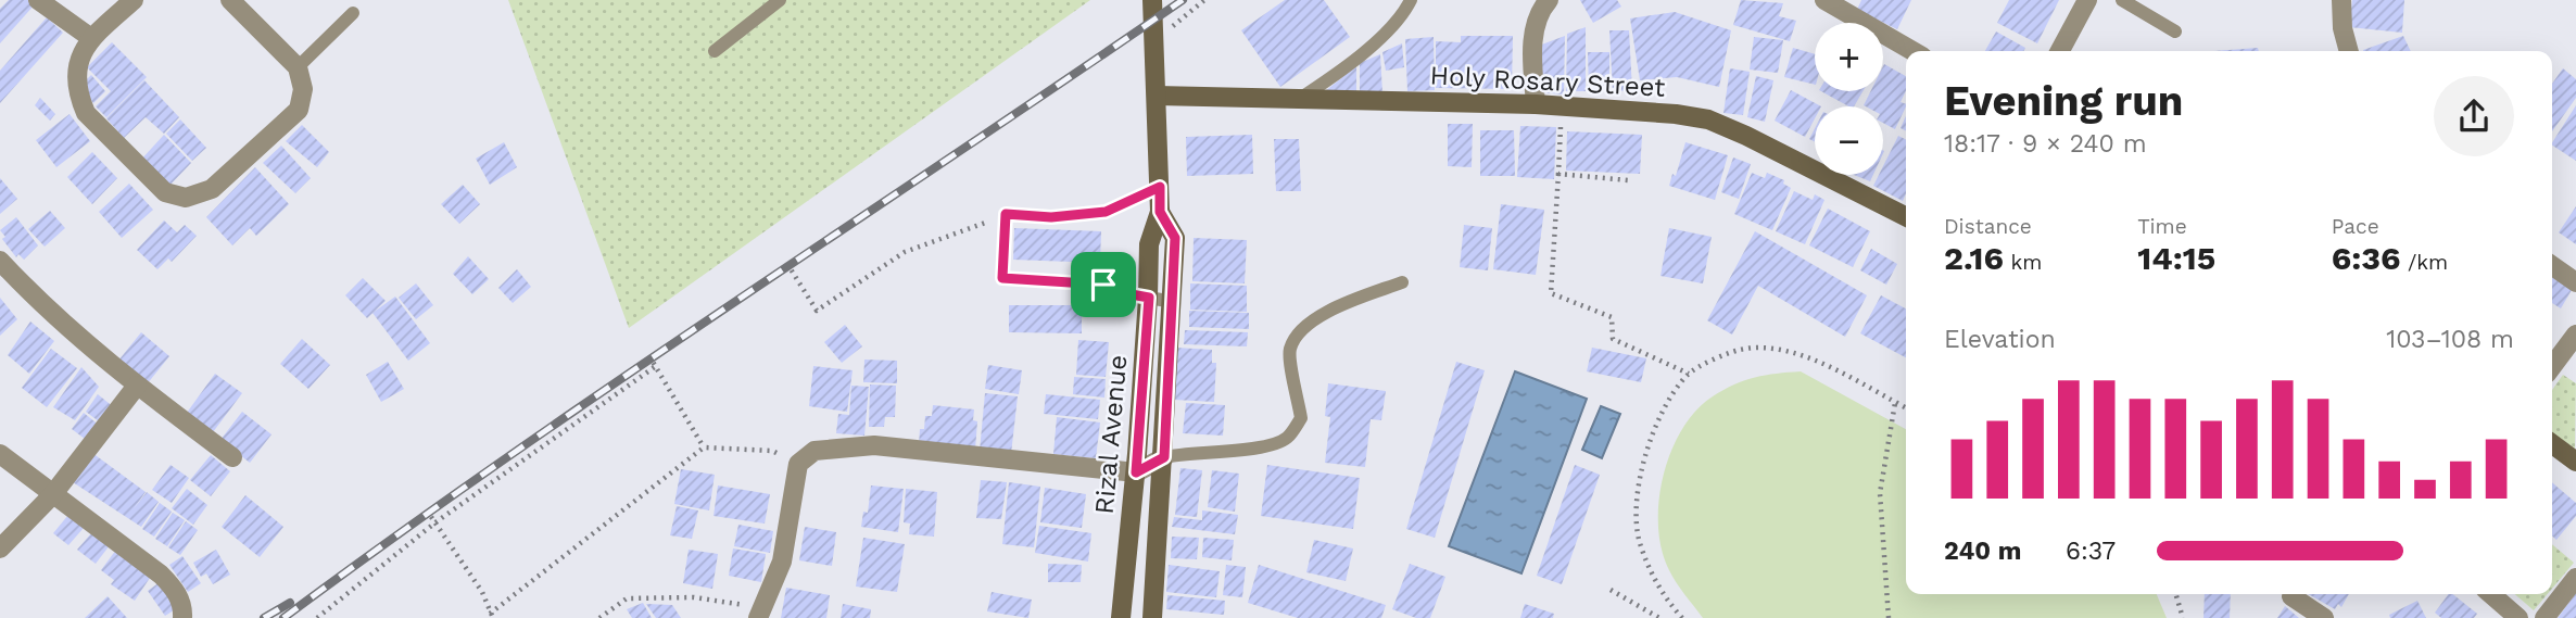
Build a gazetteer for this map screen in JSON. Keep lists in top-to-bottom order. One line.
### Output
{"streets":{"main road":["Holy Rosary Street","Rizal Avenue"]},"crossings":[["Holy Rosary Street","Rizal Avenue"]],"page":{"map_buttons":["+","−"],"heading":["Evening run","18:17 · 9 × 240 m"],"stats":[["Distance","2.16 km"],["Time","14:15"],["Pace","6:36 /km"]],"chart":["Elevation","103–108 m"],"list":[{"name":"240 m","note":"6:37"}]}}
